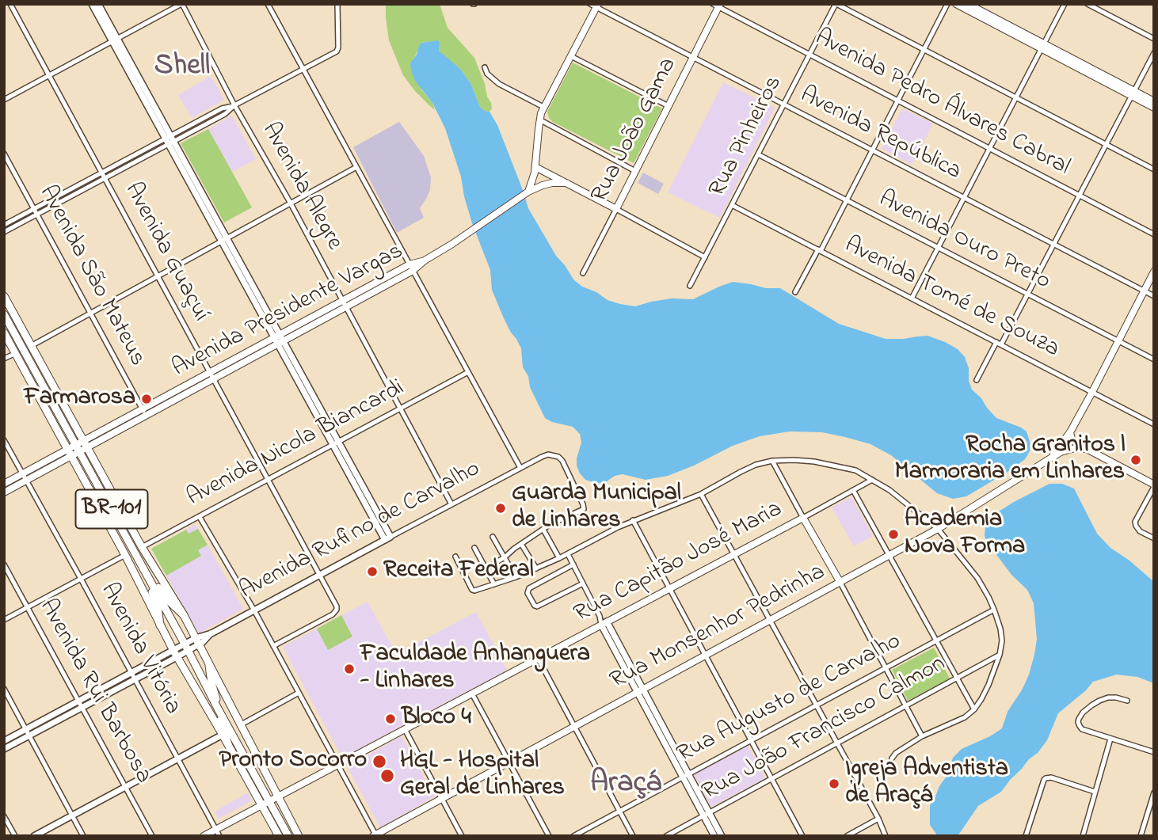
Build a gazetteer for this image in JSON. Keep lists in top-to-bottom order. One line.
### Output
{"streets":{"main road":["Rua João Gama","Avenida Presidente Vargas","BR-101","Rua Capitão José Maria","Rua Monsenhor Pedrinha"],"street":["Avenida Pedro Álvares Cabral","Avenida República","Rua Pinheiros","Avenida Alegre","Avenida Ouro Preto","Avenida Guaçuí","Avenida São Mateus","Avenida Tomé de Souza","Avenida Nicola Biancardi","Avenida Rufino de Carvalho","Avenida Vitória","Avenida Rui Barbosa","Rua Augusto de Carvalho","Rua João Francisco Calmon"]},"crossings":[["Avenida Pedro Álvares Cabral","Rua João Gama"],["Avenida Pedro Álvares Cabral","Rua Pinheiros"],["Rua João Gama","Avenida República"],["Avenida República","Rua Pinheiros"],["Rua Pinheiros","Avenida Ouro Preto"],["Rua Pinheiros","Avenida Tomé de Souza"],["Avenida Alegre","Avenida Presidente Vargas"],["Avenida Alegre","Avenida Nicola Biancardi"],["Avenida Alegre","Avenida Rufino de Carvalho"],["Avenida Guaçuí","Avenida Presidente Vargas"],["Avenida Guaçuí","Avenida Nicola Biancardi"],["Avenida Guaçuí","Avenida Rufino de Carvalho"],["Avenida São Mateus","Avenida Presidente Vargas"],["Avenida Presidente Vargas","BR-101"],["Avenida Presidente Vargas","Avenida Vitória"],["BR-101","Avenida Rufino de Carvalho"],["BR-101","Rua Capitão José Maria"]],"districts":["Shell","Araçá"],"places":["Farmarosa","Rocha Granitos | Marmoraria em Linhares","Guarda Municipal de Linhares","Academia Nova Forma","Receita Federal","Faculdade Anhanguera - Linhares","Bloco 4","Pronto Socorro","HGL - Hospital Geral de Linhares","Igreja Adventista de Araçá"]}
